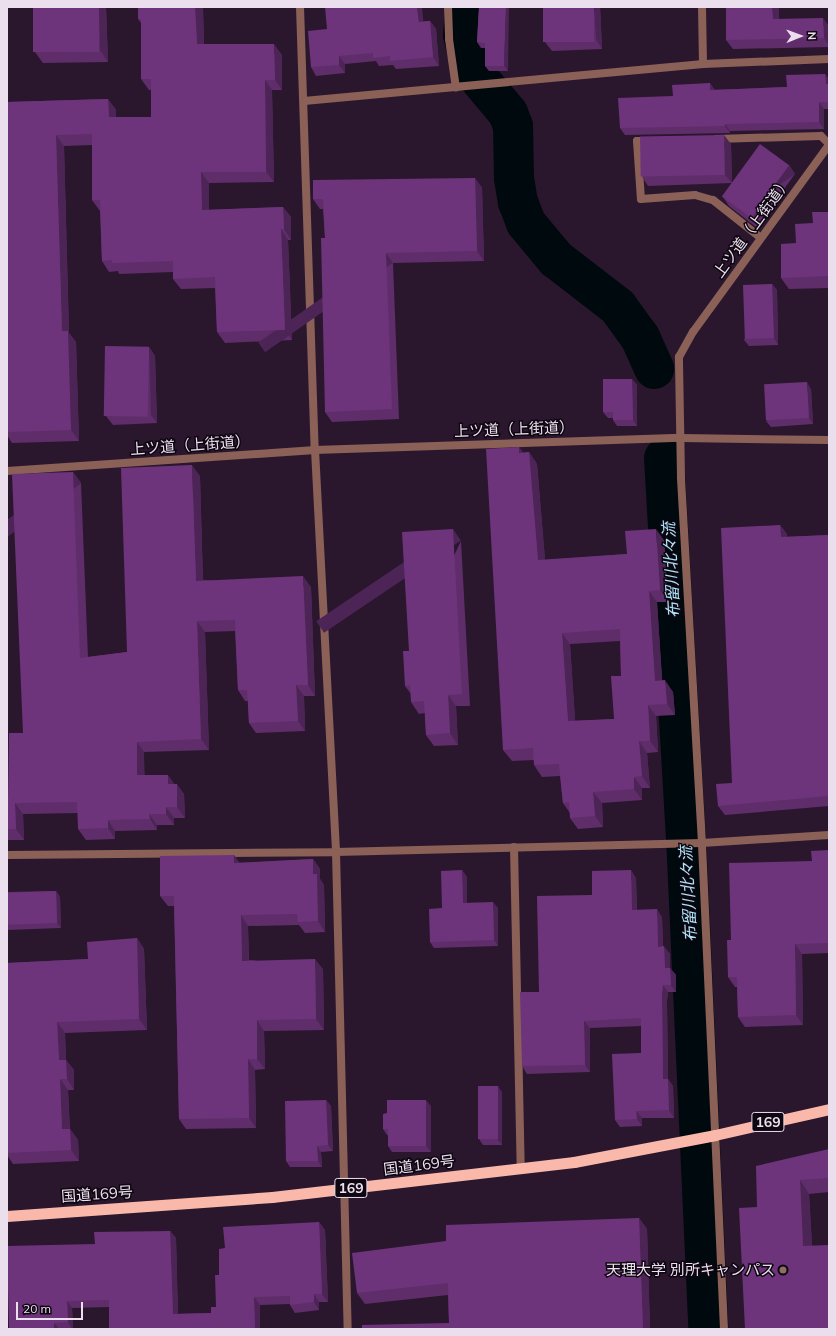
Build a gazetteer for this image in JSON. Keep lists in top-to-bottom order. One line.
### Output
{"streets":{"highway":["169","国道169号"],"street":["上ツ道（上街道）"]},"water":["布留川北々流"],"places":["天理大学 別所キャンパス"],"scale_bar":"20 m","north":"right"}
